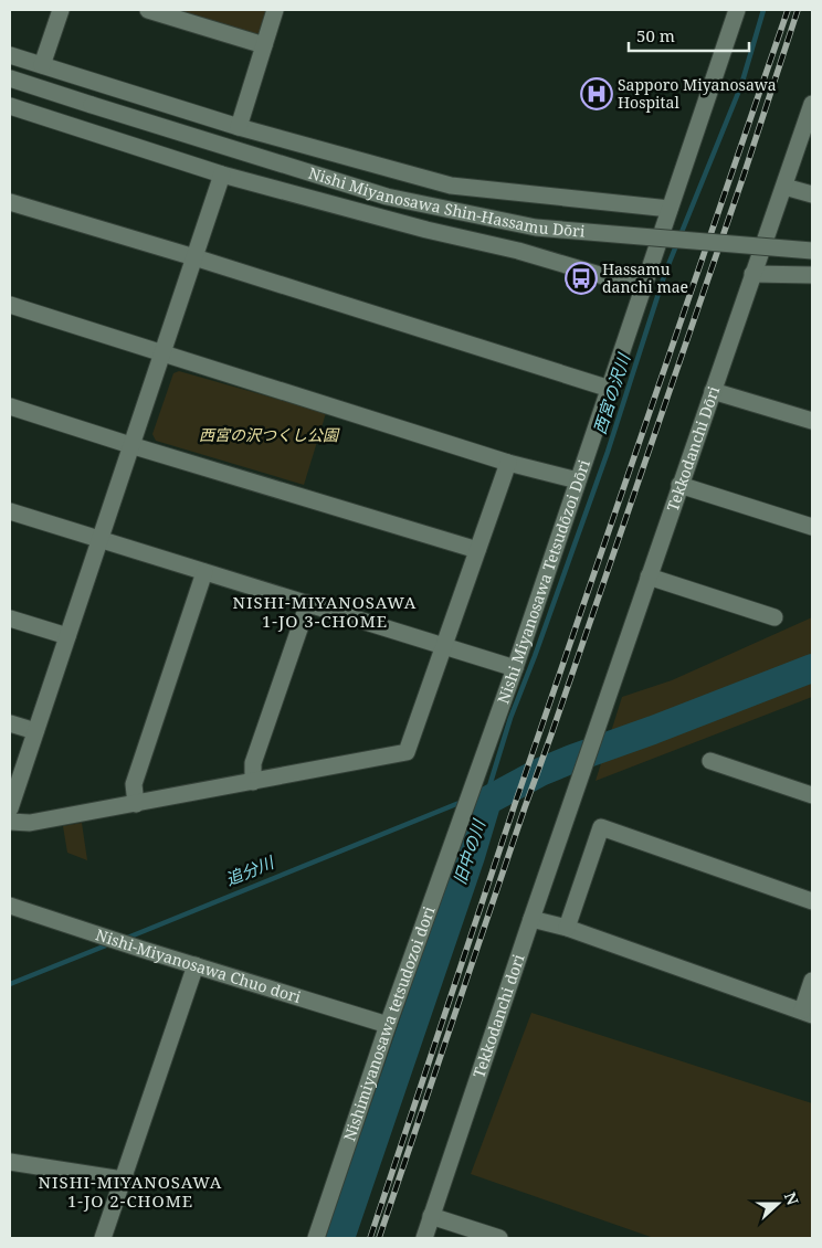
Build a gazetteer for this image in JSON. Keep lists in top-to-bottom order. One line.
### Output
{"streets":{"street":["Nishi Miyanosawa Shin-Hassamu Dōri","Tekkodanchi Dōri","Nishi Miyanosawa Tetsudōzoi Dōri","Nishi-Miyanosawa Chuo dori","Tekkodanchi dori","Nishimiyanosawa tetsudozoi dori"]},"crossings":[["Tekkodanchi Dōri","Tekkodanchi dori"],["Nishi Miyanosawa Tetsudōzoi Dōri","Nishimiyanosawa tetsudozoi dori"],["Nishi-Miyanosawa Chuo dori","Nishimiyanosawa tetsudozoi dori"]],"districts":["NISHI-MIYANOSAWA 1-JO 3-CHOME","NISHI-MIYANOSAWA 1-JO 2-CHOME"],"water":["西宮の沢川","旧中の川","追分川"],"parks":["西宮の沢つくし公園"],"places":{"hospital":["Sapporo Miyanosawa Hospital"],"bus stop":["Hassamu danchi mae"]},"scale_bar":"50 m","north":"right"}
